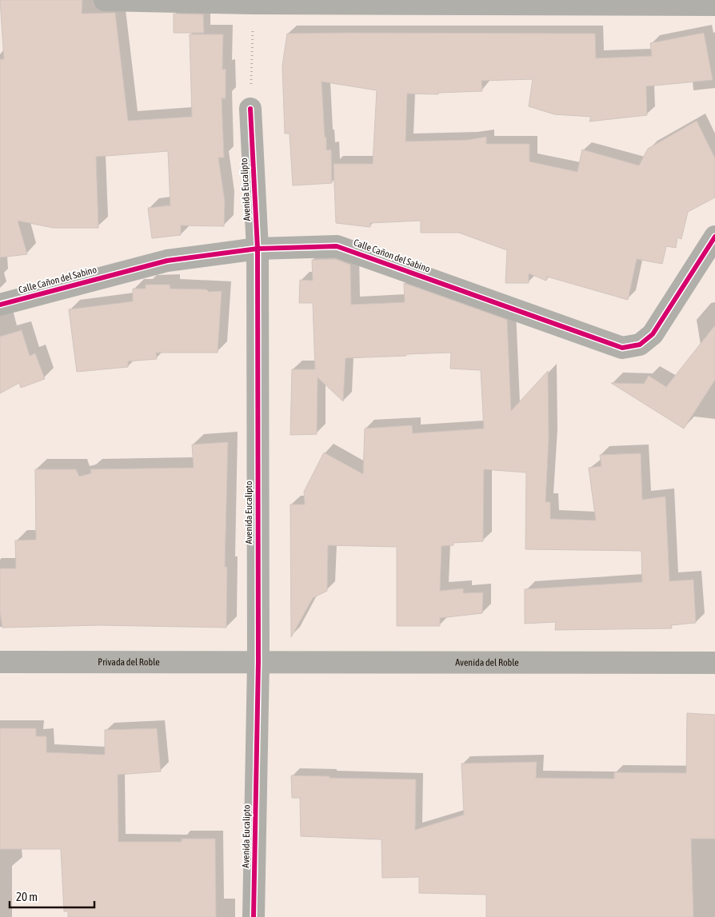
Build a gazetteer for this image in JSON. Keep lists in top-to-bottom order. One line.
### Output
{"streets":{"street":["Avenida Eucalipto","Calle Cañon del Sabino","Privada del Roble","Avenida del Roble"]},"crossings":[["Avenida Eucalipto","Calle Cañon del Sabino"],["Avenida Eucalipto","Privada del Roble"],["Avenida Eucalipto","Avenida del Roble"],["Privada del Roble","Avenida del Roble"]],"scale_bar":"20 m"}
